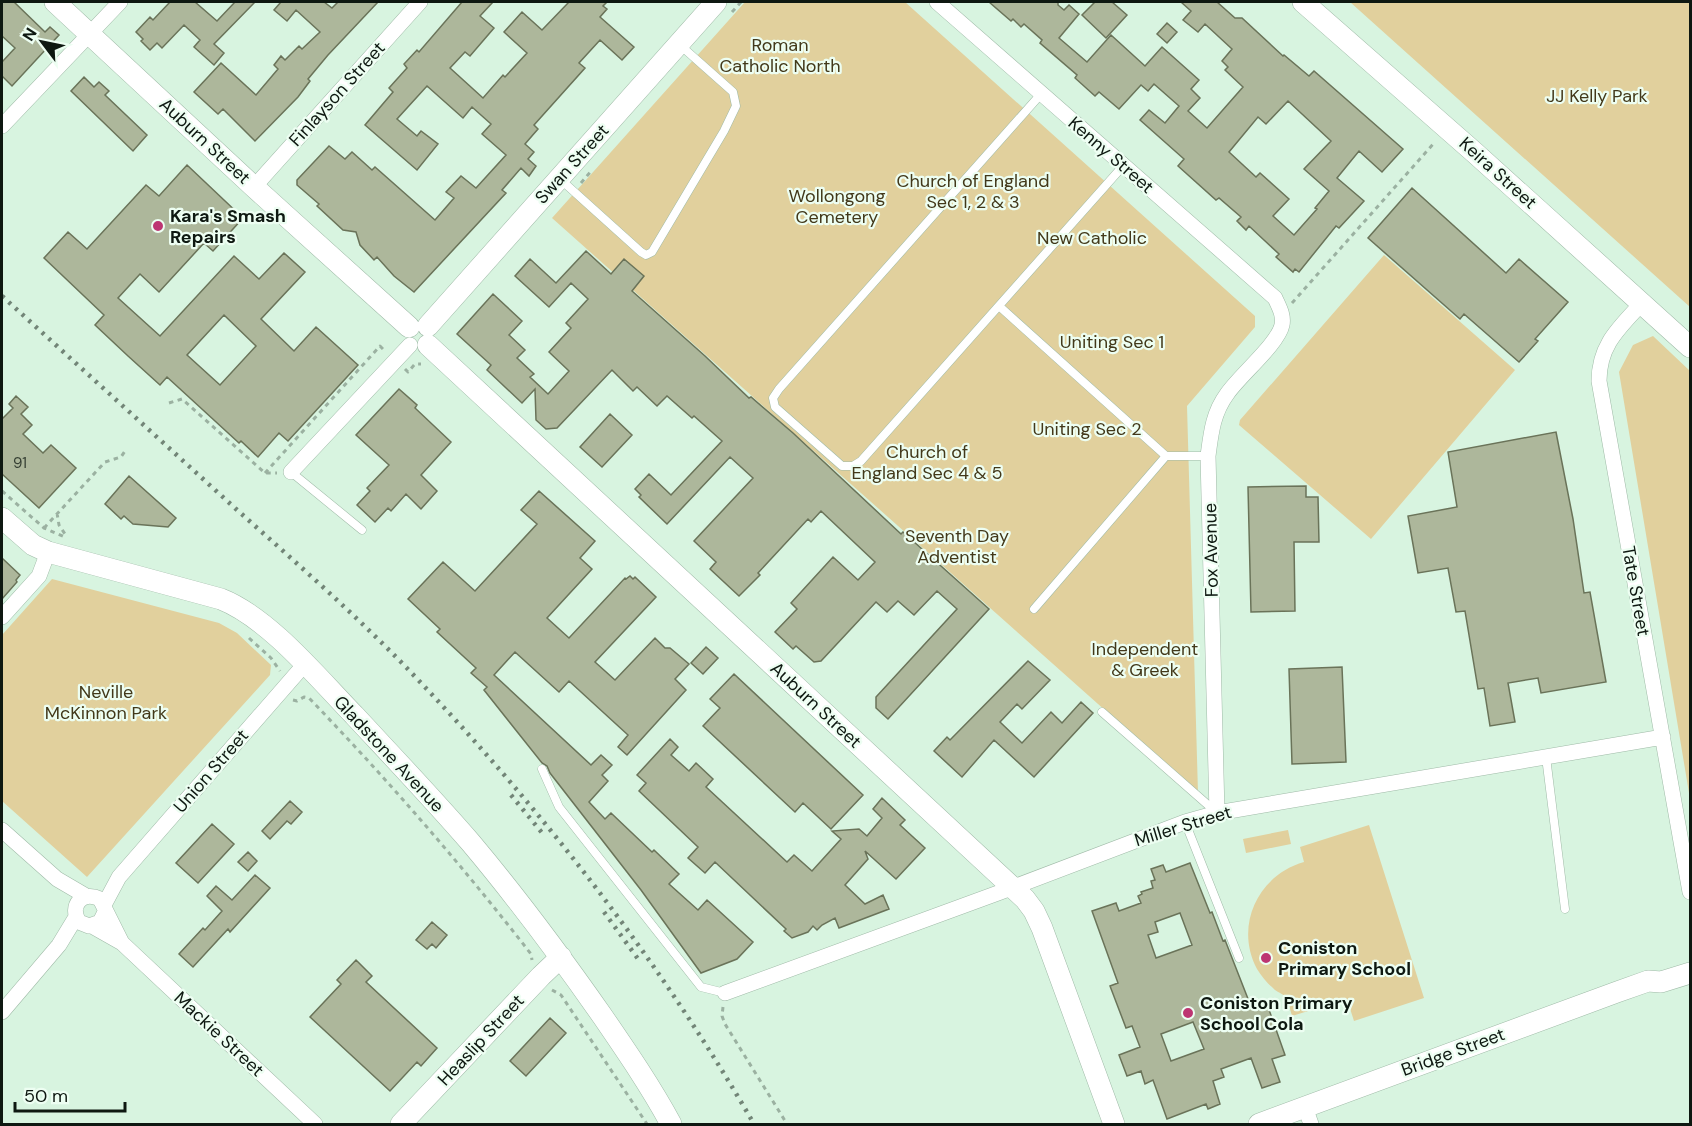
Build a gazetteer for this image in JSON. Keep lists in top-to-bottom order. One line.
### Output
{"streets":{"street":["Finlayson Street","Auburn Street","Kenny Street","Swan Street","Keira Street","Fox Avenue","Tate Street","Gladstone Avenue","Union Street","Miller Street","Mackie Street","Heaslip Street","Bridge Street"]},"crossings":[["Finlayson Street","Auburn Street"],["Auburn Street","Swan Street"],["Auburn Street","Miller Street"],["Kenny Street","Fox Avenue"],["Keira Street","Tate Street"],["Fox Avenue","Miller Street"],["Tate Street","Miller Street"],["Gladstone Avenue","Union Street"],["Gladstone Avenue","Heaslip Street"]],"parks":["Roman Catholic North","JJ Kelly Park","Church of England Sec 1, 2 & 3","Wollongong Cemetery","New Catholic","Uniting Sec 1","Uniting Sec 2","Church of England Sec 4 & 5","Seventh Day Adventist","Independent & Greek","Neville McKinnon Park"],"places":["Kara's Smash Repairs","Coniston Primary School","Coniston Primary School Cola"],"house_numbers":["91"],"scale_bar":"50 m","north":"top left"}
